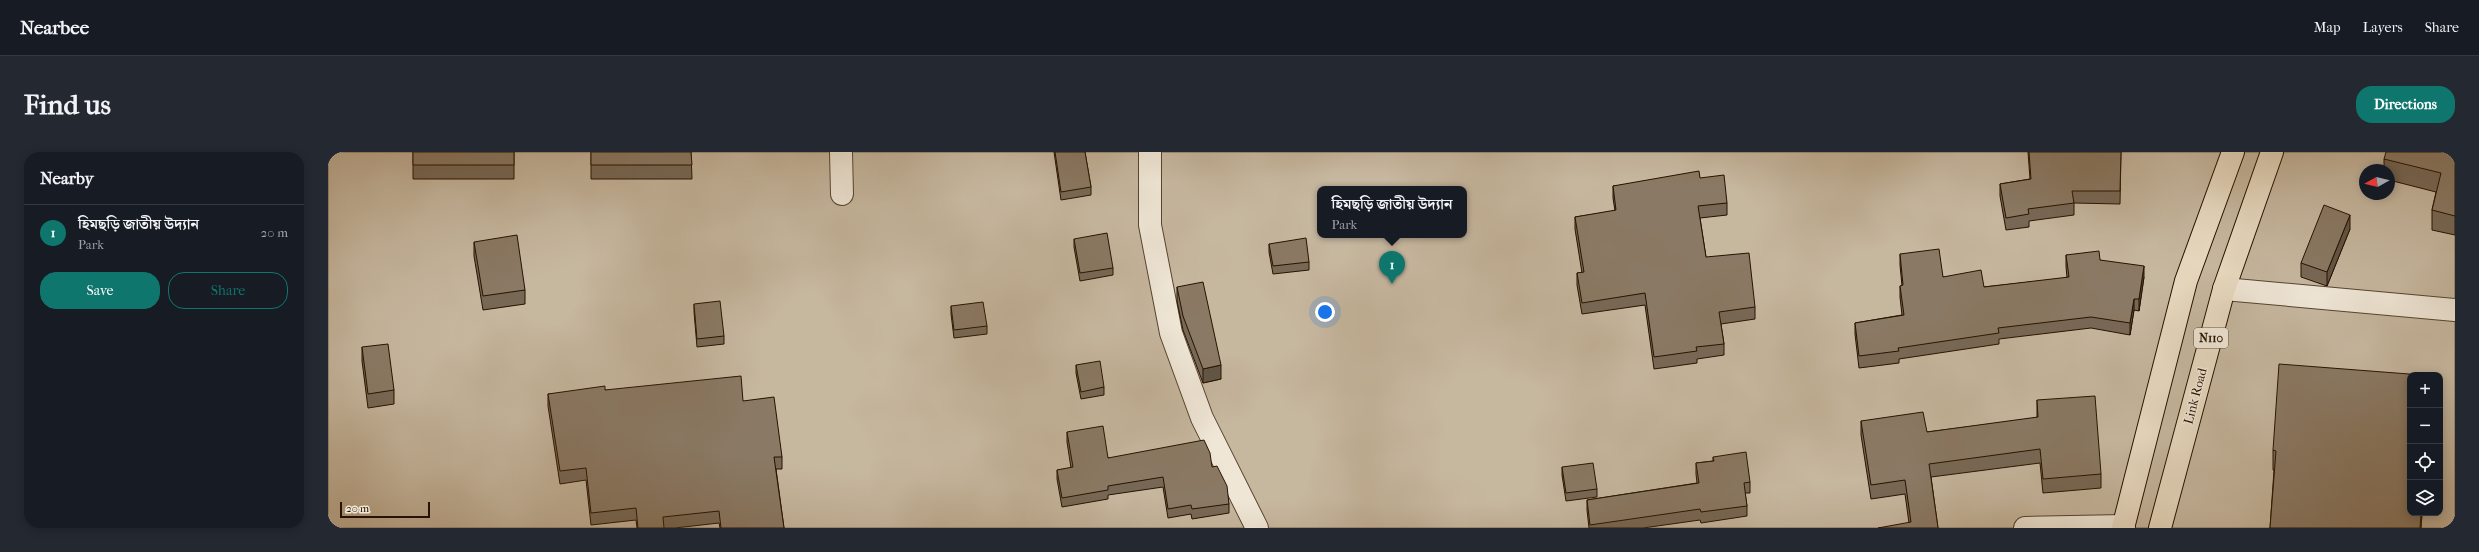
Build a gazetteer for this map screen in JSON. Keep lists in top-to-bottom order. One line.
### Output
{"streets":{"highway":["N110","Link Road"]},"scale_bar":"20 m","north":"left","page":{"header":"Nearbee","nav":["Map","Layers","Share"],"buttons":["Directions",["Save","Share"]],"title":"Find us","heading":"Nearby","popup":["হিমছড়ি জাতীয় উদ্যান","Park"],"list":[{"mark":"1","name":"হিমছড়ি জাতীয় উদ্যান","note":"Park","value":"20 m"}],"pins":"1","map_buttons":["+","−"],"scale":"20 m"}}
